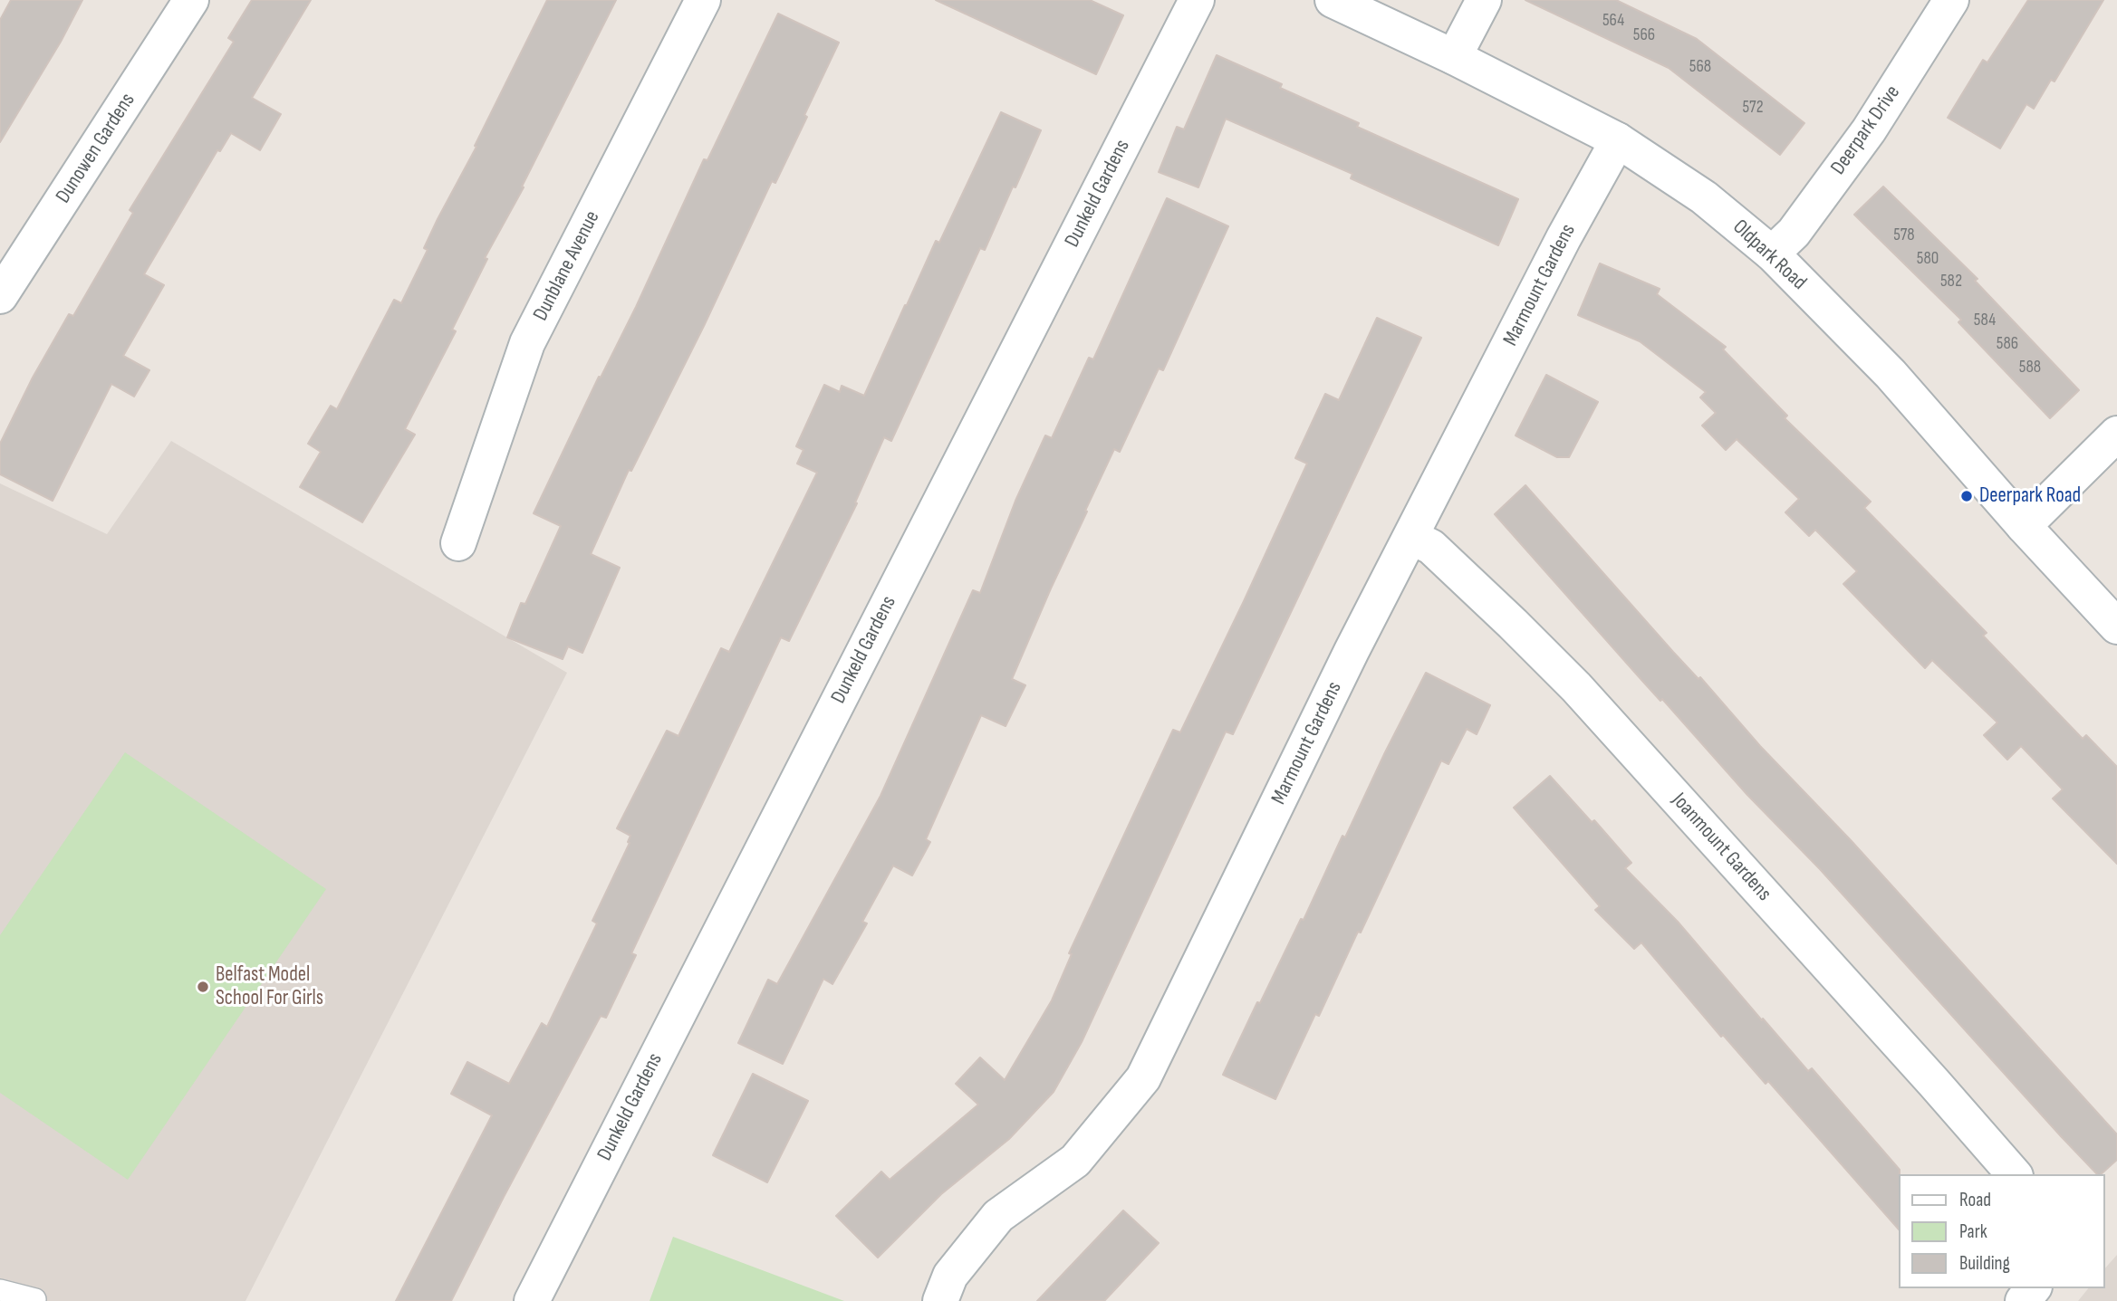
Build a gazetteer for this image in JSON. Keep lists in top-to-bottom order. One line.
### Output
{"streets":{"street":["Deerpark Drive","Dunowen Gardens","Dunkeld Gardens","Oldpark Road","Dunblane Avenue","Marmount Gardens","Joanmount Gardens"]},"crossings":[["Deerpark Drive","Oldpark Road"],["Oldpark Road","Marmount Gardens"],["Marmount Gardens","Joanmount Gardens"]],"places":["Deerpark Road","Belfast Model School For Girls"],"house_numbers":["564","566","568","572","578","580","582","584","586","588"],"legend":["Road","Park","Building"]}
